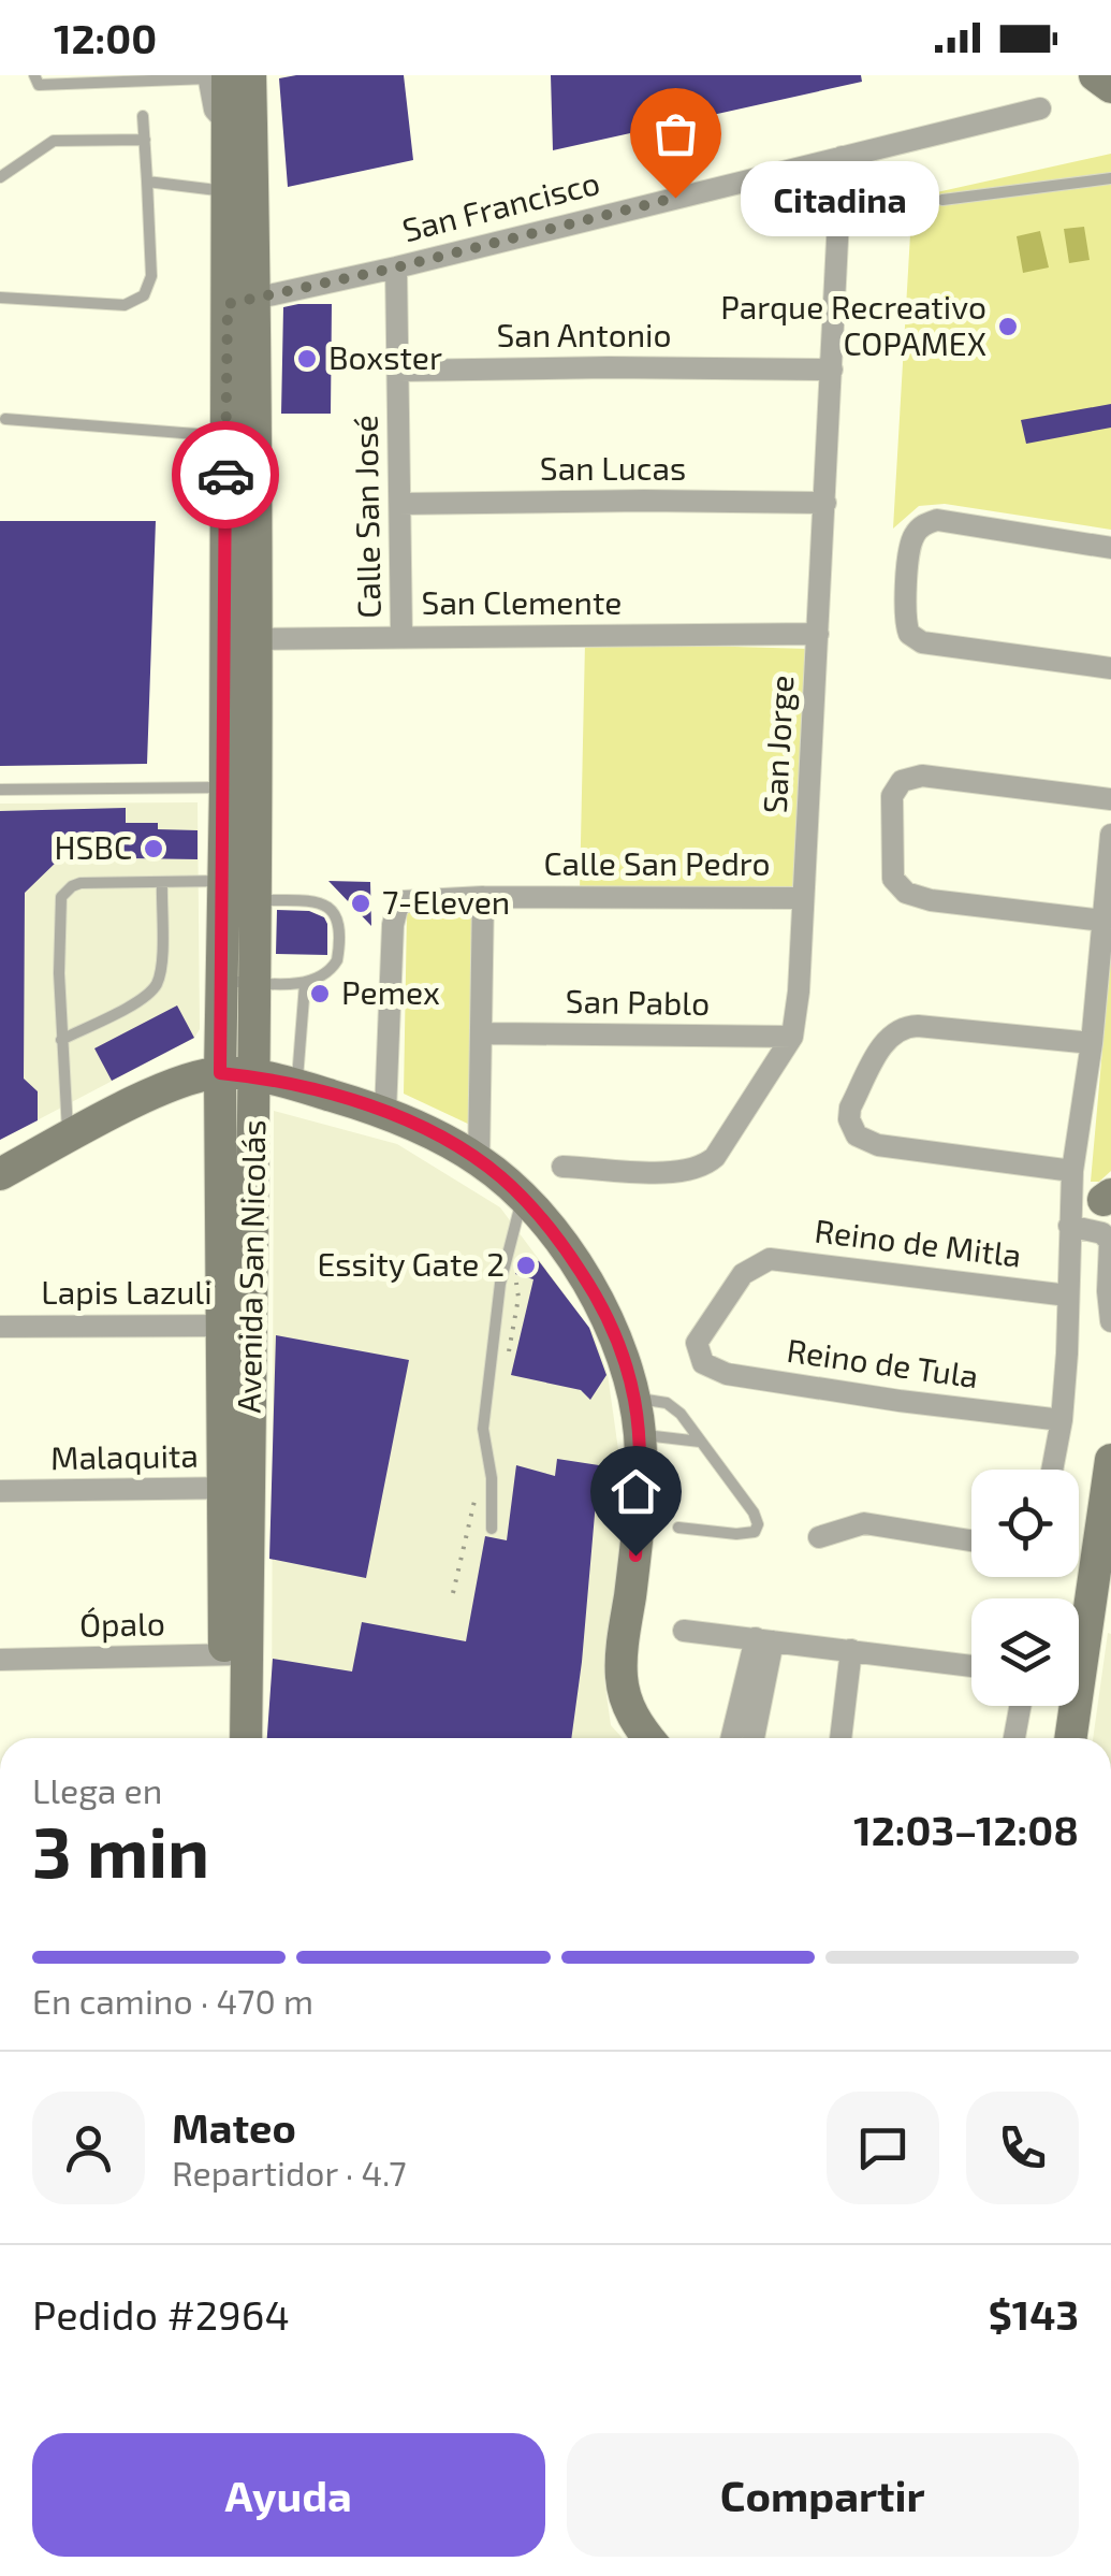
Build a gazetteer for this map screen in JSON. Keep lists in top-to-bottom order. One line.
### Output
{"streets":{"street":["San Francisco","San Antonio","San Lucas","Calle San José","San Clemente","San Jorge","Calle San Pedro","San Pablo","Reino de Mitla","Avenida San Nicolás","Lapis Lazuli","Reino de Tula","Malaquita","Ópalo"]},"crossings":[["San Francisco","Calle San José"],["San Francisco","San Jorge"],["San Francisco","Avenida San Nicolás"],["San Antonio","Calle San José"],["San Antonio","San Jorge"],["San Lucas","Calle San José"],["San Lucas","San Jorge"],["Calle San José","San Clemente"],["San Clemente","San Jorge"],["San Clemente","Avenida San Nicolás"],["San Jorge","Calle San Pedro"],["San Jorge","San Pablo"],["Reino de Mitla","Reino de Tula"],["Avenida San Nicolás","Lapis Lazuli"],["Avenida San Nicolás","Malaquita"],["Avenida San Nicolás","Ópalo"]],"places":["Citadina","Parque Recreativo COPAMEX","Boxster","HSBC","7-Eleven","Pemex","Essity Gate 2"],"page":{"status":"12:00","bubble":"Citadina","heading":["3 min","Llega en","12:03–12:08"],"panel":["Mateo","Repartidor · 4.7","Pedido #2964","$143"],"bar":"En camino · 470 m","buttons":["Ayuda","Compartir"]}}
